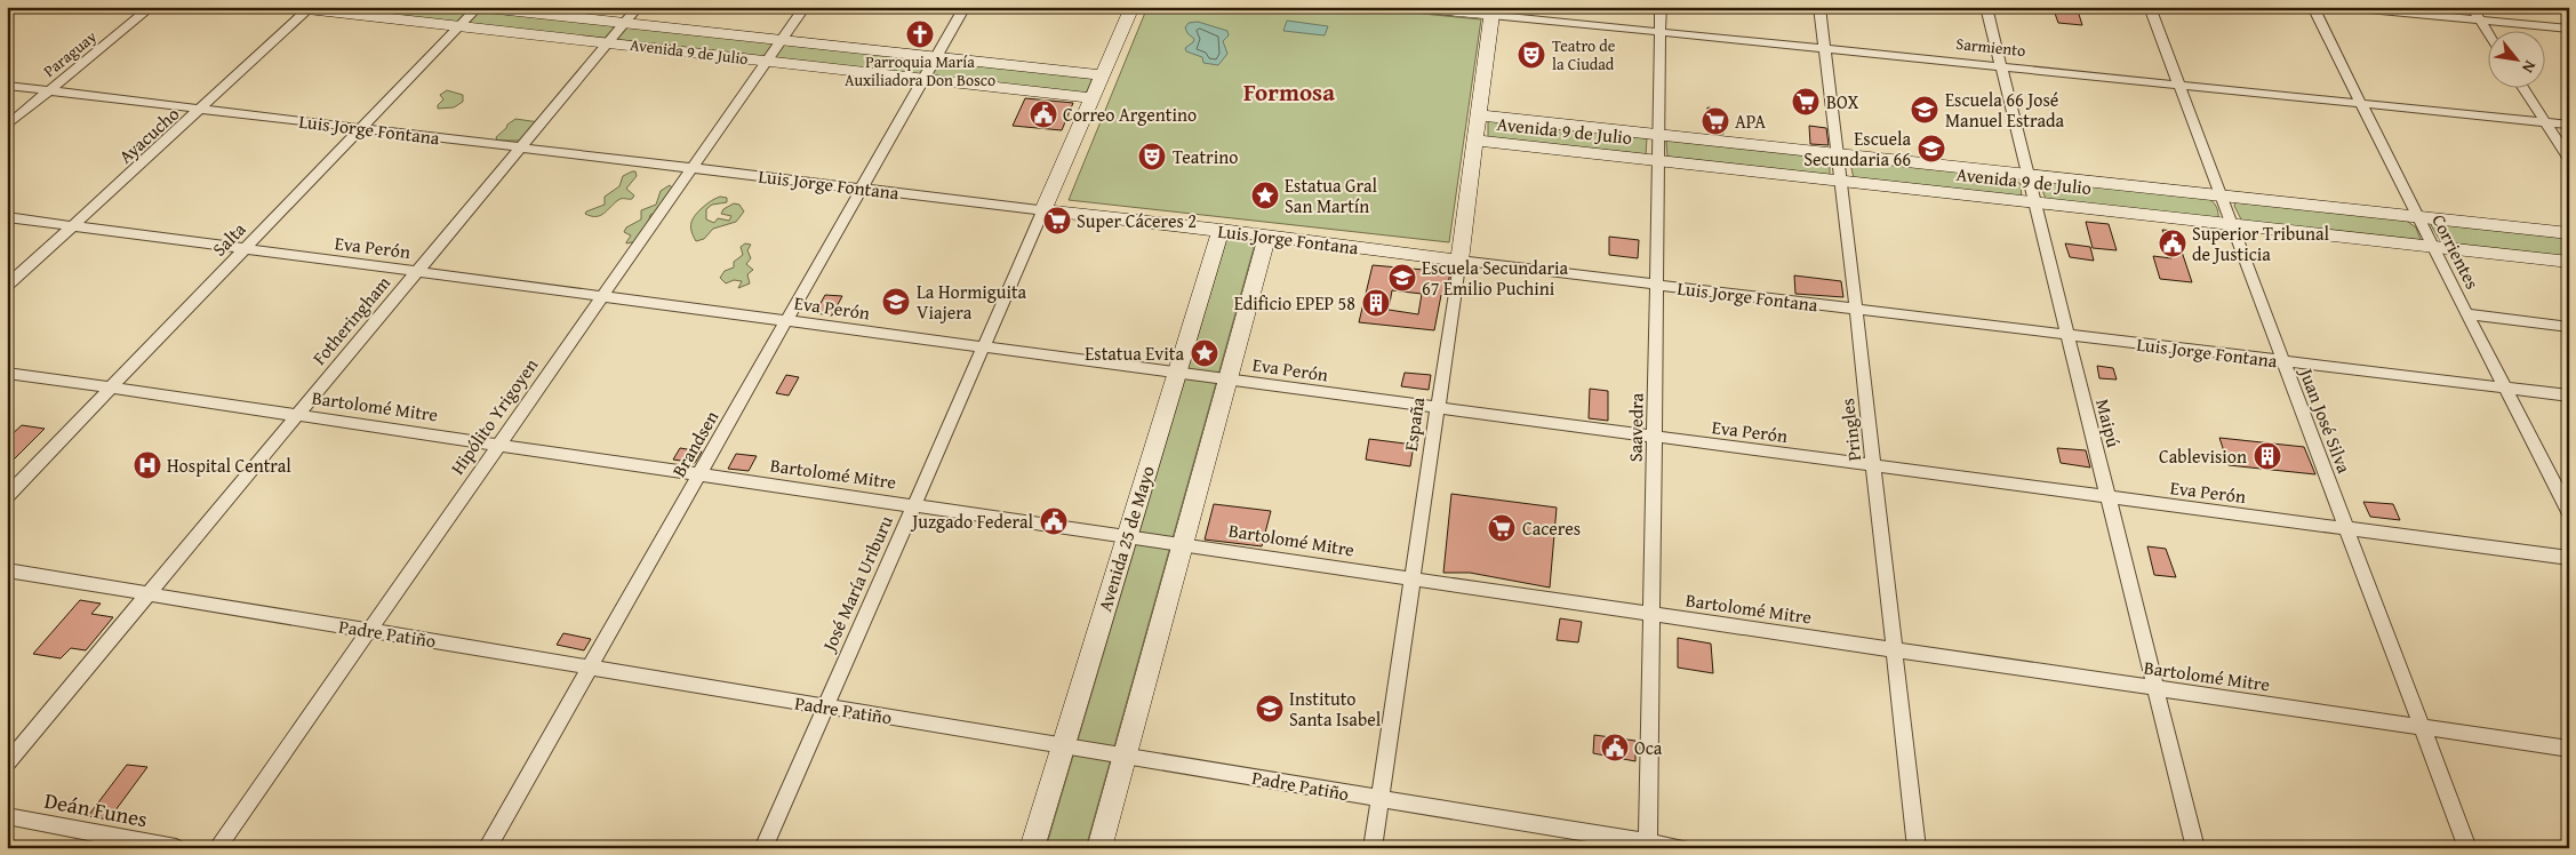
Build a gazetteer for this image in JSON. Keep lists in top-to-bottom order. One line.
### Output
{"streets":{"main road":["Sarmiento","Avenida 9 de Julio","Luis Jorge Fontana","España","Avenida 25 de Mayo"],"street":["Paraguay","Ayacucho","Salta","Eva Perón","Corrientes","Fotheringham","Bartolomé Mitre","Hipólito Yrigoyen","Juan José Silva","Maipú","Saavedra","Pringles","Brandsen","José María Uriburu","Padre Patiño","Deán Funes"]},"crossings":[["Sarmiento","Corrientes"],["Sarmiento","Juan José Silva"],["Sarmiento","Maipú"],["Sarmiento","España"],["Sarmiento","Saavedra"],["Sarmiento","Pringles"],["Avenida 9 de Julio","Ayacucho"],["Avenida 9 de Julio","Salta"],["Avenida 9 de Julio","Corrientes"],["Avenida 9 de Julio","Fotheringham"],["Avenida 9 de Julio","Hipólito Yrigoyen"],["Avenida 9 de Julio","Juan José Silva"],["Avenida 9 de Julio","Maipú"],["Avenida 9 de Julio","España"],["Avenida 9 de Julio","Saavedra"],["Avenida 9 de Julio","Pringles"],["Avenida 9 de Julio","Brandsen"],["Paraguay","Luis Jorge Fontana"],["Luis Jorge Fontana","Ayacucho"],["Luis Jorge Fontana","Salta"],["Luis Jorge Fontana","Corrientes"],["Luis Jorge Fontana","Fotheringham"],["Luis Jorge Fontana","Hipólito Yrigoyen"],["Luis Jorge Fontana","Juan José Silva"],["Luis Jorge Fontana","Maipú"],["Luis Jorge Fontana","España"],["Luis Jorge Fontana","Saavedra"],["Luis Jorge Fontana","Pringles"],["Luis Jorge Fontana","Brandsen"],["Luis Jorge Fontana","Avenida 25 de Mayo"],["Luis Jorge Fontana","José María Uriburu"],["Ayacucho","Eva Perón"],["Salta","Eva Perón"],["Salta","Bartolomé Mitre"],["Eva Perón","Fotheringham"],["Eva Perón","Hipólito Yrigoyen"],["Eva Perón","Juan José Silva"],["Eva Perón","Maipú"],["Eva Perón","España"],["Eva Perón","Saavedra"],["Eva Perón","Pringles"],["Eva Perón","Brandsen"],["Eva Perón","Avenida 25 de Mayo"],["Eva Perón","José María Uriburu"],["Fotheringham","Bartolomé Mitre"],["Fotheringham","Padre Patiño"],["Bartolomé Mitre","Hipólito Yrigoyen"],["Bartolomé Mitre","Juan José Silva"],["Bartolomé Mitre","Maipú"],["Bartolomé Mitre","España"],["Bartolomé Mitre","Saavedra"],["Bartolomé Mitre","Pringles"],["Bartolomé Mitre","Brandsen"],["Bartolomé Mitre","Avenida 25 de Mayo"],["Bartolomé Mitre","José María Uriburu"],["Hipólito Yrigoyen","Padre Patiño"],["España","Padre Patiño"],["Saavedra","Padre Patiño"],["Brandsen","Padre Patiño"],["Avenida 25 de Mayo","Padre Patiño"],["José María Uriburu","Padre Patiño"]],"districts":["Formosa"],"places":{"church":["Parroquia María Auxiliadora Don Bosco"],"theatre":["Teatro de la Ciudad","Teatrino"],"supermarket":["BOX","APA","Super Cáceres 2","Caceres"],"school or university":["Escuela 66 José Manuel Estrada","Escuela Secundaria 66","Escuela Secundaria 67 Emilio Puchini","La Hormiguita Viajera","Instituto Santa Isabel"],"public building":["Correo Argentino","Superior Tribunal de Justicia","Juzgado Federal","Oca"],"place":["Estatua Gral San Martín","Estatua Evita"],"building":["Edificio EPEP 58","Cablevision"],"hospital":["Hospital Central"]},"north":"bottom right"}
